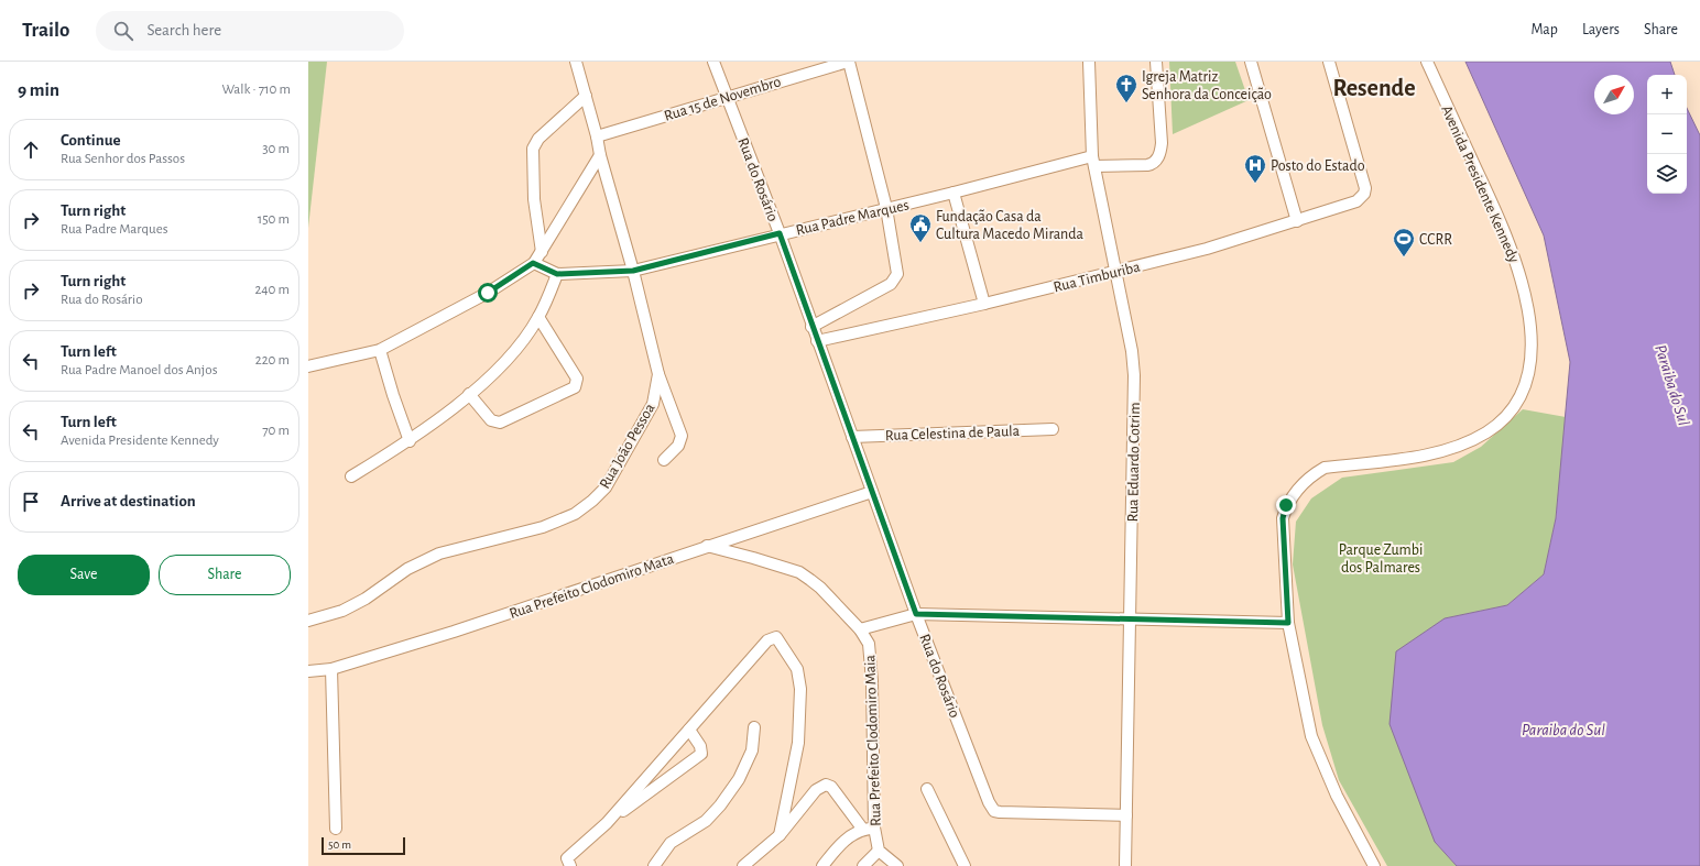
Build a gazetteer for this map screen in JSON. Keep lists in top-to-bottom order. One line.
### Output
{"streets":{"street":["Rua 15 de Novembro","Rua do Rosário","Avenida Presidente Kennedy","Rua Padre Marques","Rua Timburiba","Rua Celestina de Paula","Rua João Pessoa","Rua Eduardo Cotrim","Rua Prefeito Clodomiro Mata","Rua Prefeito Clodomiro Maia"]},"crossings":[["Rua 15 de Novembro","Rua do Rosário"],["Rua 15 de Novembro","Rua João Pessoa"],["Rua do Rosário","Rua Padre Marques"],["Rua do Rosário","Rua Timburiba"],["Rua do Rosário","Rua Celestina de Paula"],["Rua do Rosário","Rua Eduardo Cotrim"],["Rua do Rosário","Rua Prefeito Clodomiro Mata"],["Rua Padre Marques","Rua João Pessoa"],["Rua Padre Marques","Rua Eduardo Cotrim"],["Rua Timburiba","Rua Eduardo Cotrim"],["Rua Prefeito Clodomiro Mata","Rua Prefeito Clodomiro Maia"]],"districts":["Resende"],"water":["Paraiba do Sul"],"parks":["Parque Zumbi dos Palmares"],"places":{"church":["Igreja Matriz Senhora da Conceição"],"hospital":["Posto do Estado"],"public building":["Fundação Casa da Cultura Macedo Miranda"],"sports":["CCRR"]},"scale_bar":"50 m","north":"top right","page":{"header":"Trailo","search":"Search here","nav":["Map","Layers","Share"],"heading":["9 min","Walk · 710 m"],"map_buttons":["+","−"],"list":[["Continue","Rua Senhor dos Passos","30 m"],["Turn right","Rua Padre Marques","150 m"],["Turn right","Rua do Rosário","240 m"],["Turn left","Rua Padre Manoel dos Anjos","220 m"],["Turn left","Avenida Presidente Kennedy","70 m"],"Arrive at destination"],"buttons":["Save","Share"],"scale":"50 m"}}
